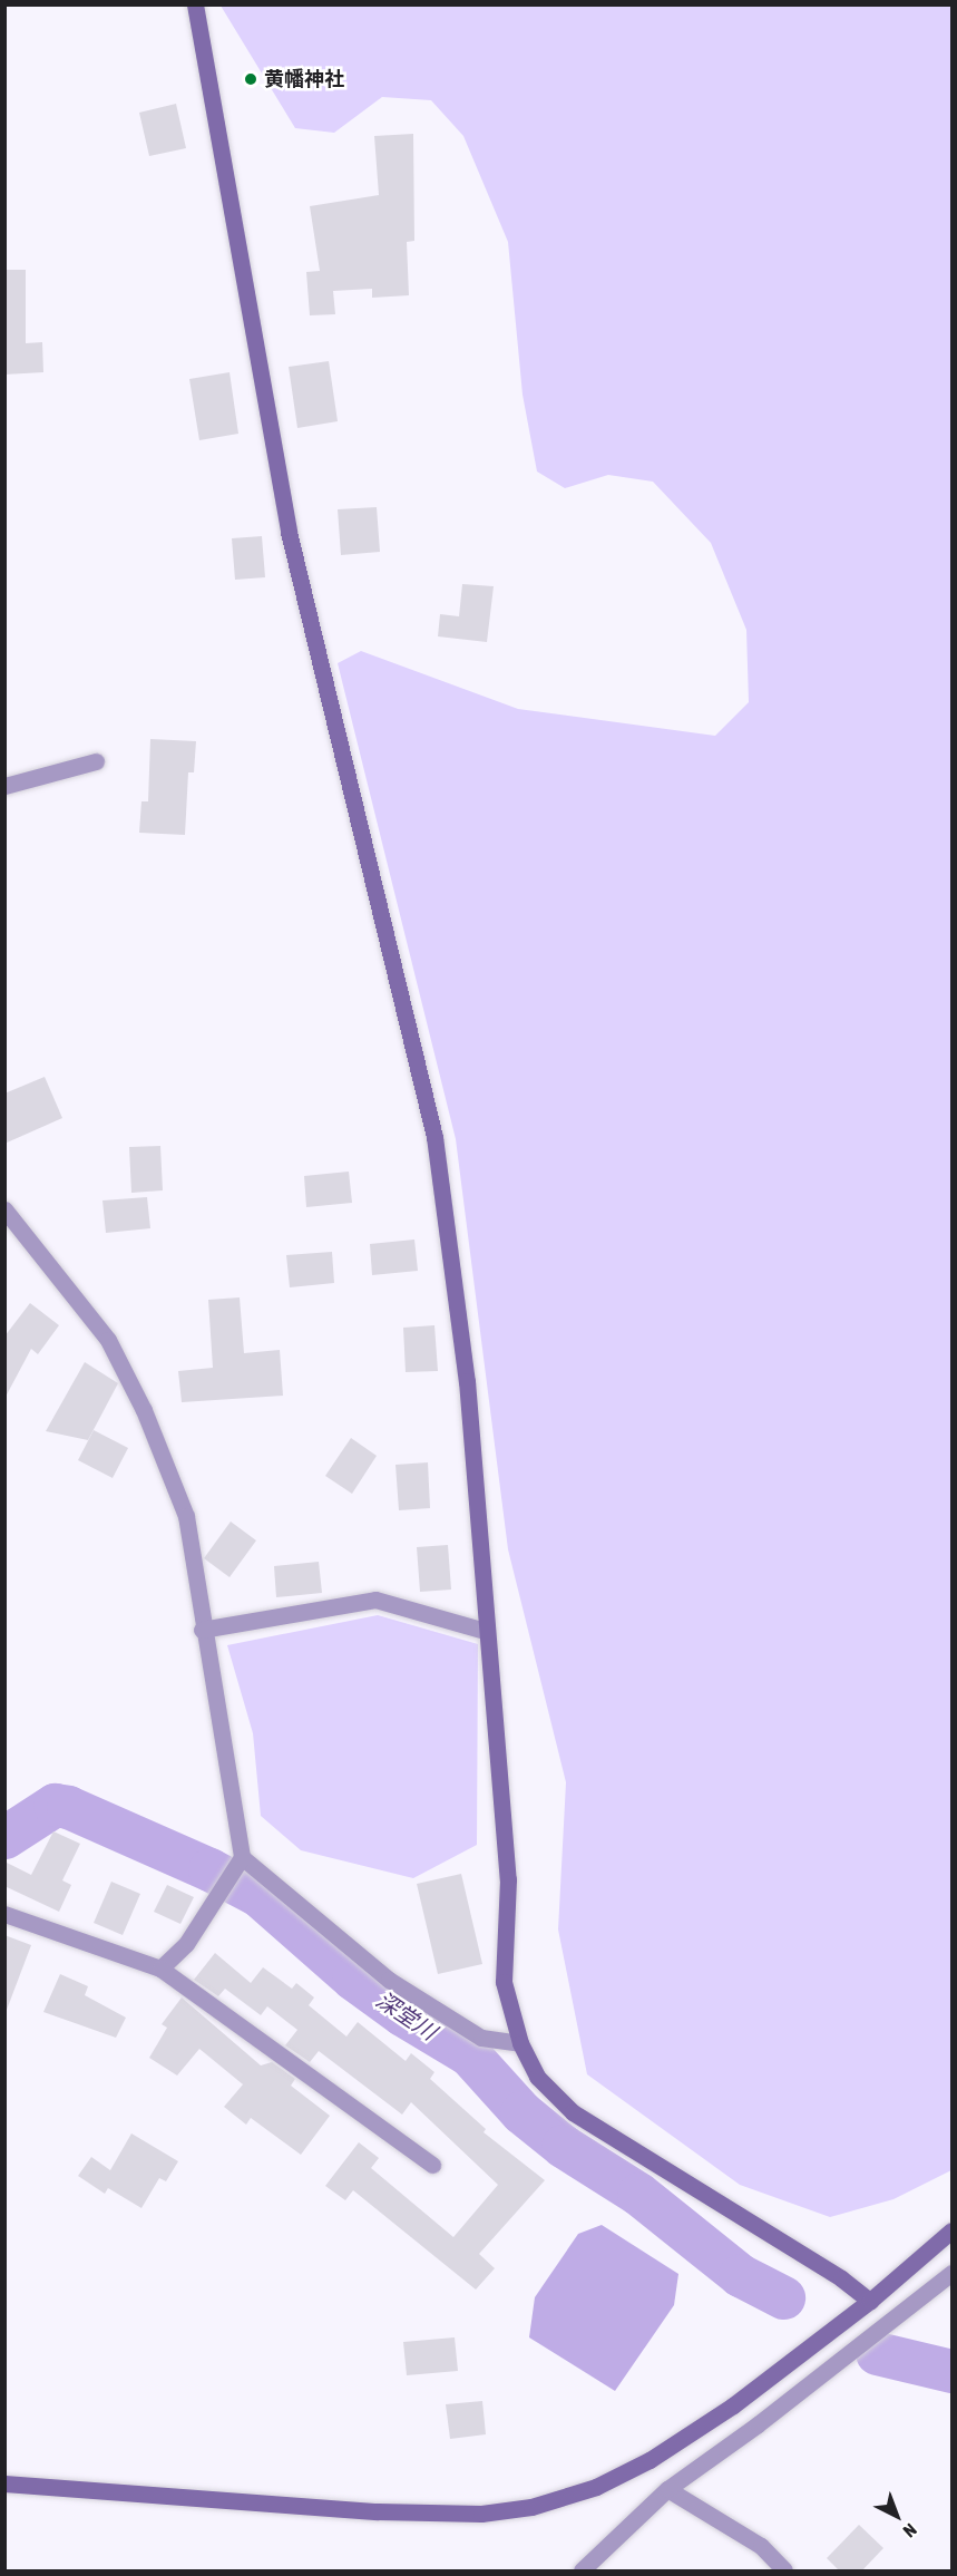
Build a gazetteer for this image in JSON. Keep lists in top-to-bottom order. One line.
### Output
{"water":["深堂川"],"places":["黄幡神社"],"north":"bottom right"}
